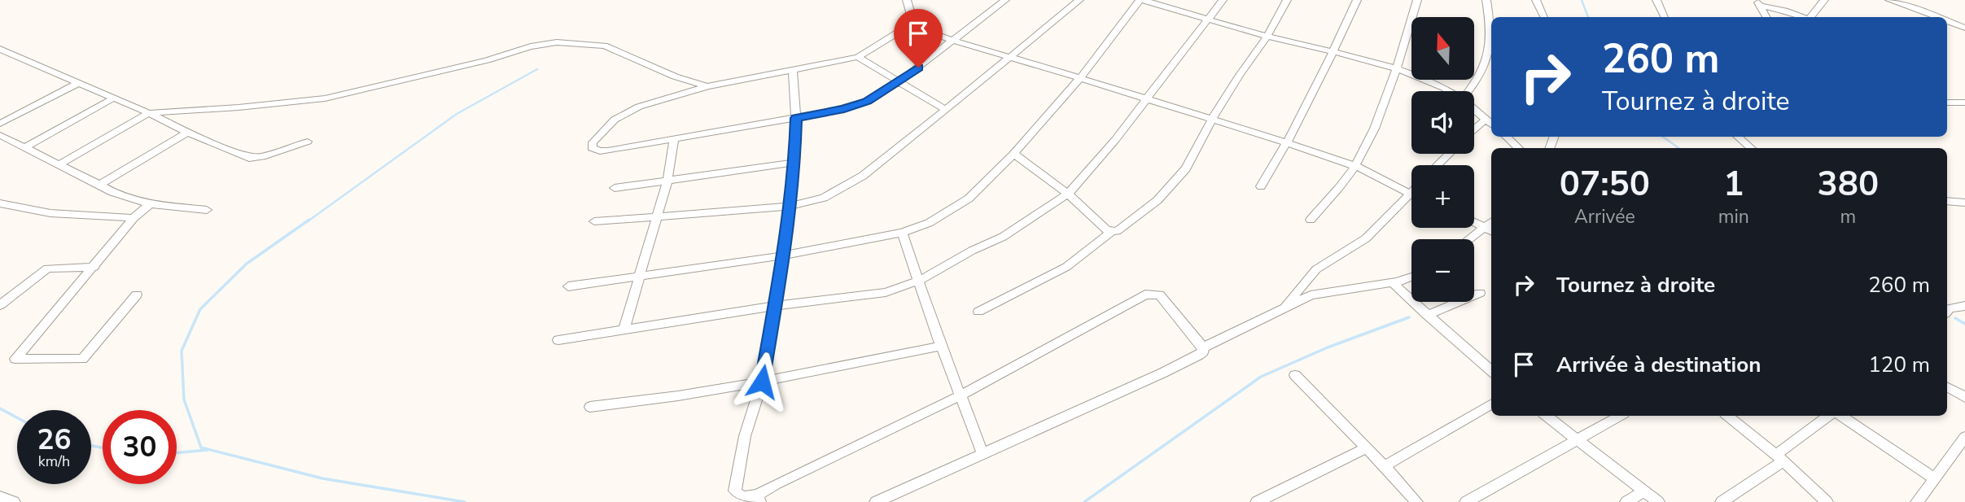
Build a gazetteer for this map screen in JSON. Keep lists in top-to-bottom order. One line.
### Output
{"north":"top","page":{"map_buttons":["+","−"],"turn":["260 m","Tournez à droite"],"eta":["07:50","Arrivée","1","min","380","m"],"list":[{"name":"Tournez à droite","value":"260 m"},{"name":"Arrivée à destination","value":"120 m"}],"speed":"26 km/h","limit":"30"}}
